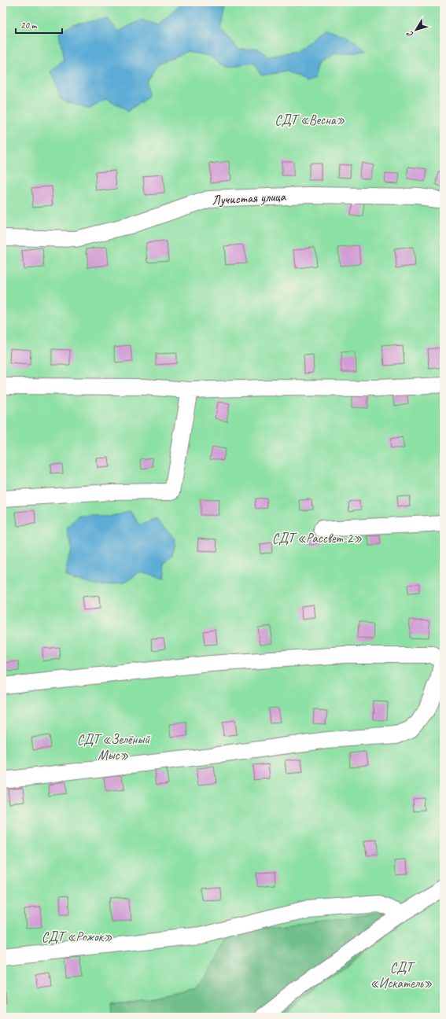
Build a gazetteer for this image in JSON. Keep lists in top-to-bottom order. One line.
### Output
{"streets":{"lane":["Лучистая улица"]},"parks":["СДТ «Весна»","СДТ «Рассвет-2»","СДТ «Зелёный Мыс»","СДТ «Рожок»","СДТ «Искатель»"],"scale_bar":"20 m","north":"bottom left"}
